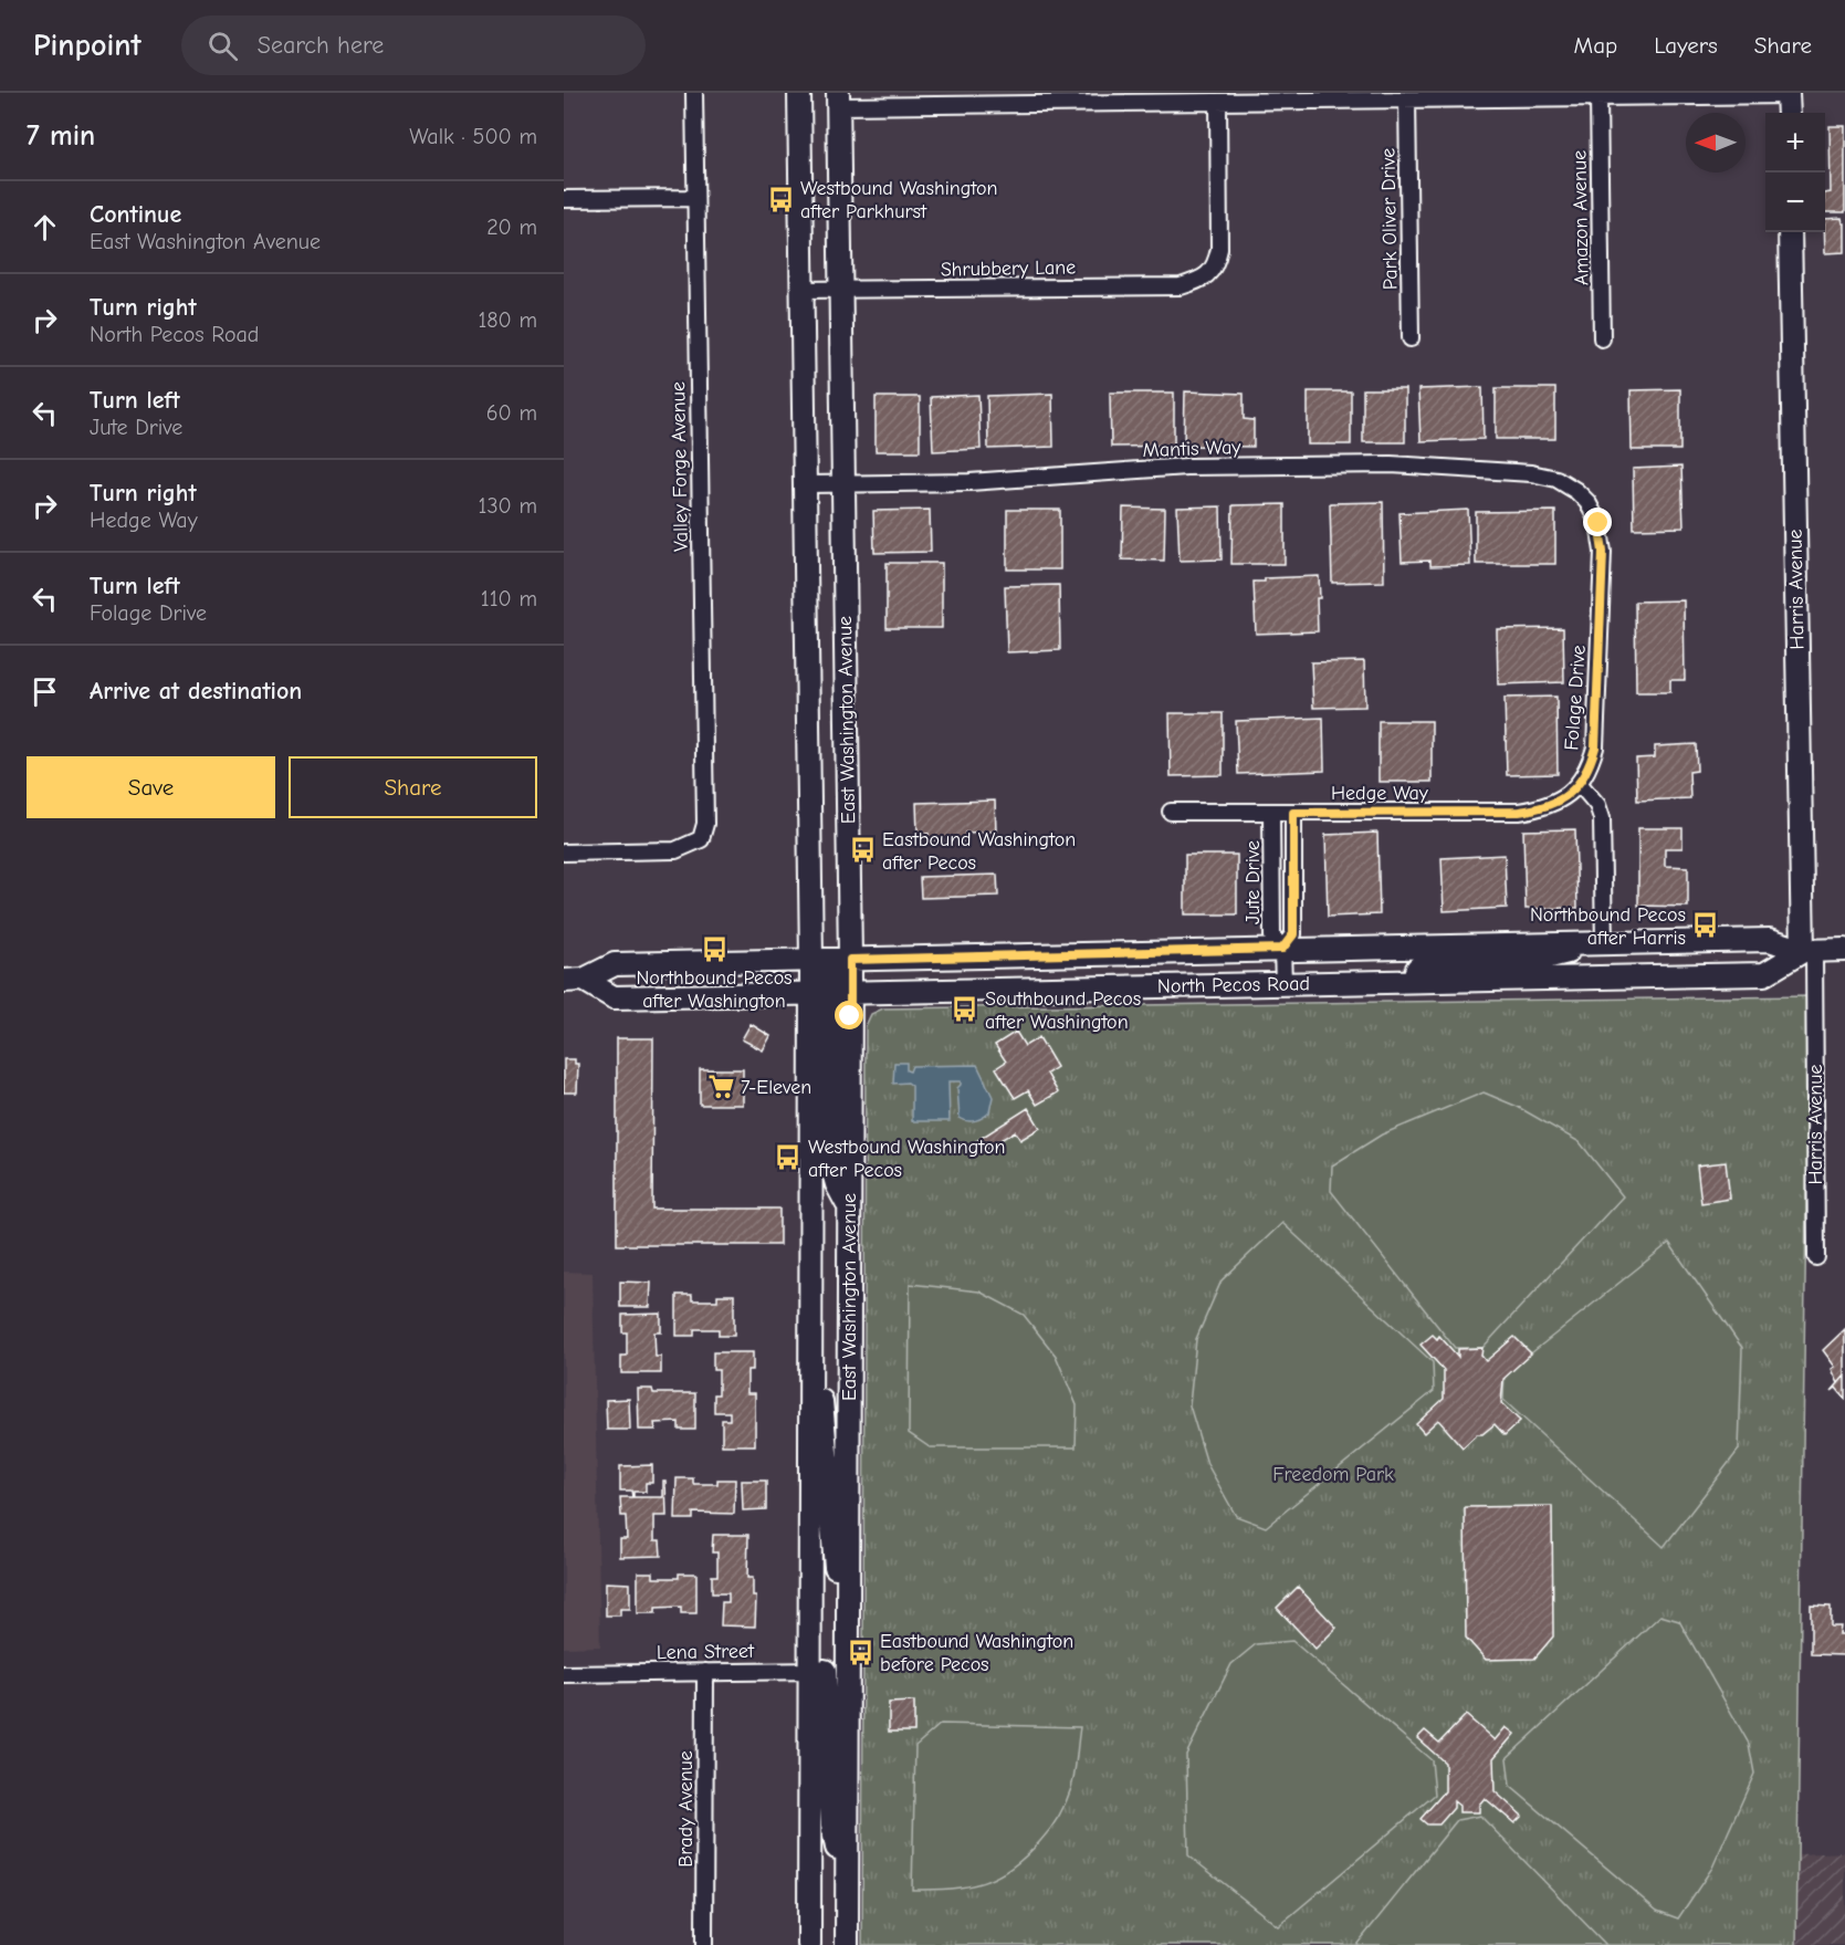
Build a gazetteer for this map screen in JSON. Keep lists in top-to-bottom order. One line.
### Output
{"streets":{"main road":["Harris Avenue","East Washington Avenue","North Pecos Road"],"street":["Amazon Avenue","Park Oliver Drive","Shrubbery Lane","Mantis Way","Valley Forge Avenue","Folage Drive","Hedge Way","Jute Drive","Lena Street","Brady Avenue"]},"crossings":[["Shrubbery Lane","East Washington Avenue"],["Mantis Way","Folage Drive"],["Mantis Way","East Washington Avenue"],["Harris Avenue","North Pecos Road"],["Folage Drive","Hedge Way"],["East Washington Avenue","North Pecos Road"],["East Washington Avenue","Lena Street"],["Hedge Way","Jute Drive"],["Jute Drive","North Pecos Road"],["Lena Street","Brady Avenue"]],"parks":["Freedom Park"],"places":{"bus stop":["Westbound Washington after Parkhurst","Eastbound Washington after Pecos","Northbound Pecos after Harris","Northbound Pecos after Washington","Southbound Pecos after Washington","Westbound Washington after Pecos","Eastbound Washington before Pecos"],"supermarket":["7-Eleven"]},"north":"left","page":{"header":"Pinpoint","search":"Search here","nav":["Map","Layers","Share"],"heading":["7 min","Walk · 500 m"],"map_buttons":["+","−"],"list":[["Continue","East Washington Avenue","20 m"],["Turn right","North Pecos Road","180 m"],["Turn left","Jute Drive","60 m"],["Turn right","Hedge Way","130 m"],["Turn left","Folage Drive","110 m"],"Arrive at destination"],"buttons":["Save","Share"]}}
